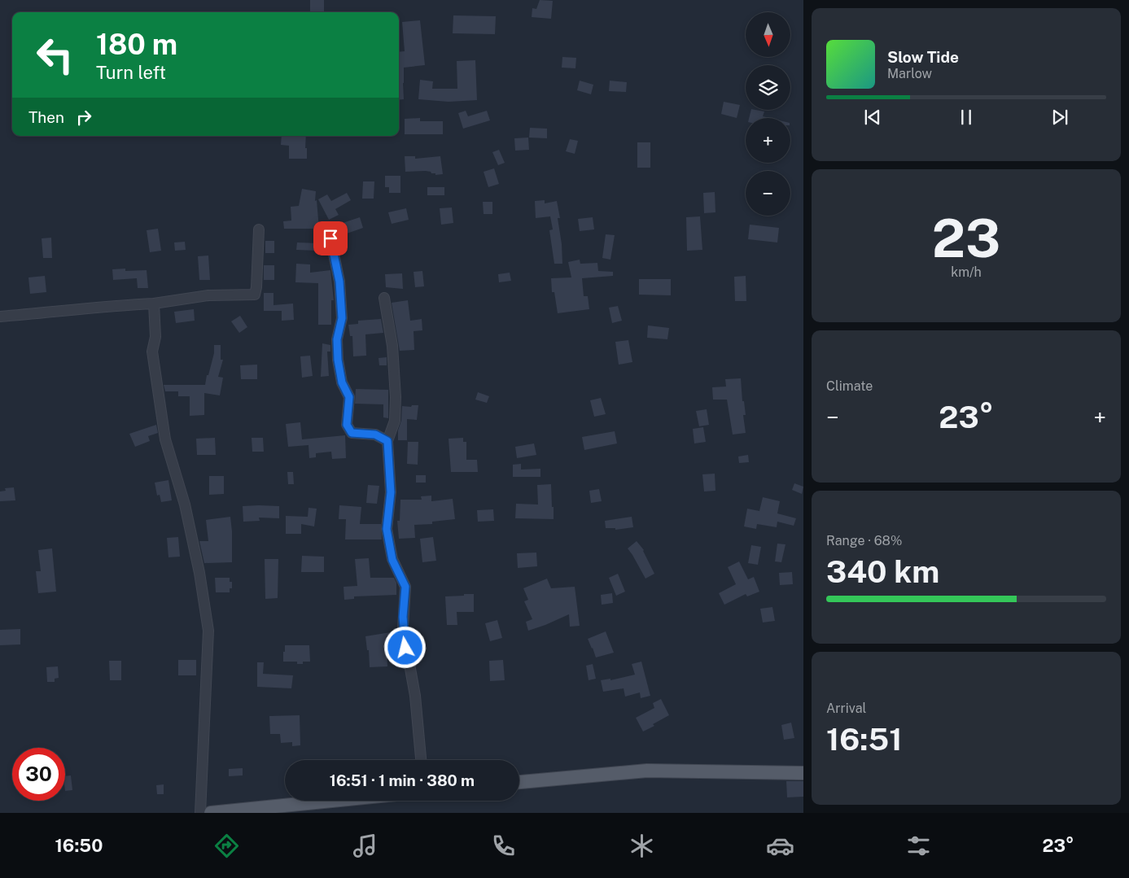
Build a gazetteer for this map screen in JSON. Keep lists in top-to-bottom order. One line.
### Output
{"north":"bottom","page":{"map_buttons":["+","−"],"turn":["180 m","Turn left"],"song":["Slow Tide","Marlow"],"then":"Then","tile":[["23","km/h"],"Climate",["Range · 68%","340 km"],["Arrival","16:51"]],"heat":["−","23°","+"],"limit":"30","trip":"16:51 · 1 min · 380 m","tabs":["16:50","23°"]}}
